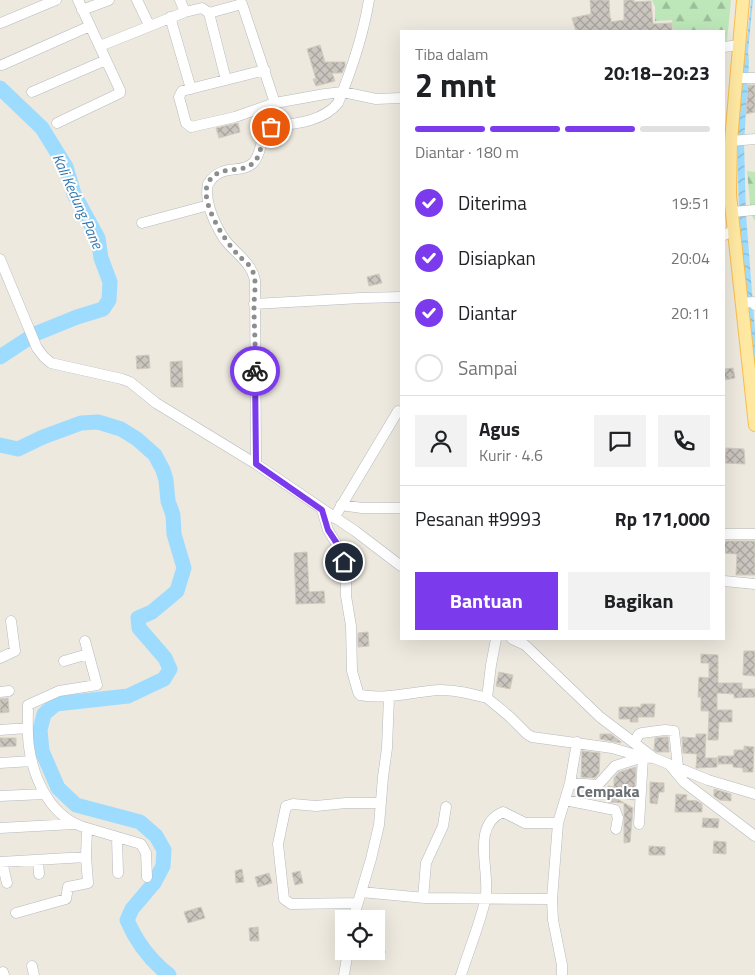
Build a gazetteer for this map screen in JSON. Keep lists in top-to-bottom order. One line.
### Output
{"districts":["Cempaka"],"water":["Kali Kedung Pane"],"page":{"heading":["2 mnt","Tiba dalam","20:18–20:23"],"panel":["Agus","Kurir · 4.6","Pesanan #9993","Rp 171,000"],"bar":"Diantar · 180 m","list":[["Diterima","19:51"],["Disiapkan","20:04"],["Diantar","20:11"],"Sampai"],"buttons":["Bantuan","Bagikan"]}}
